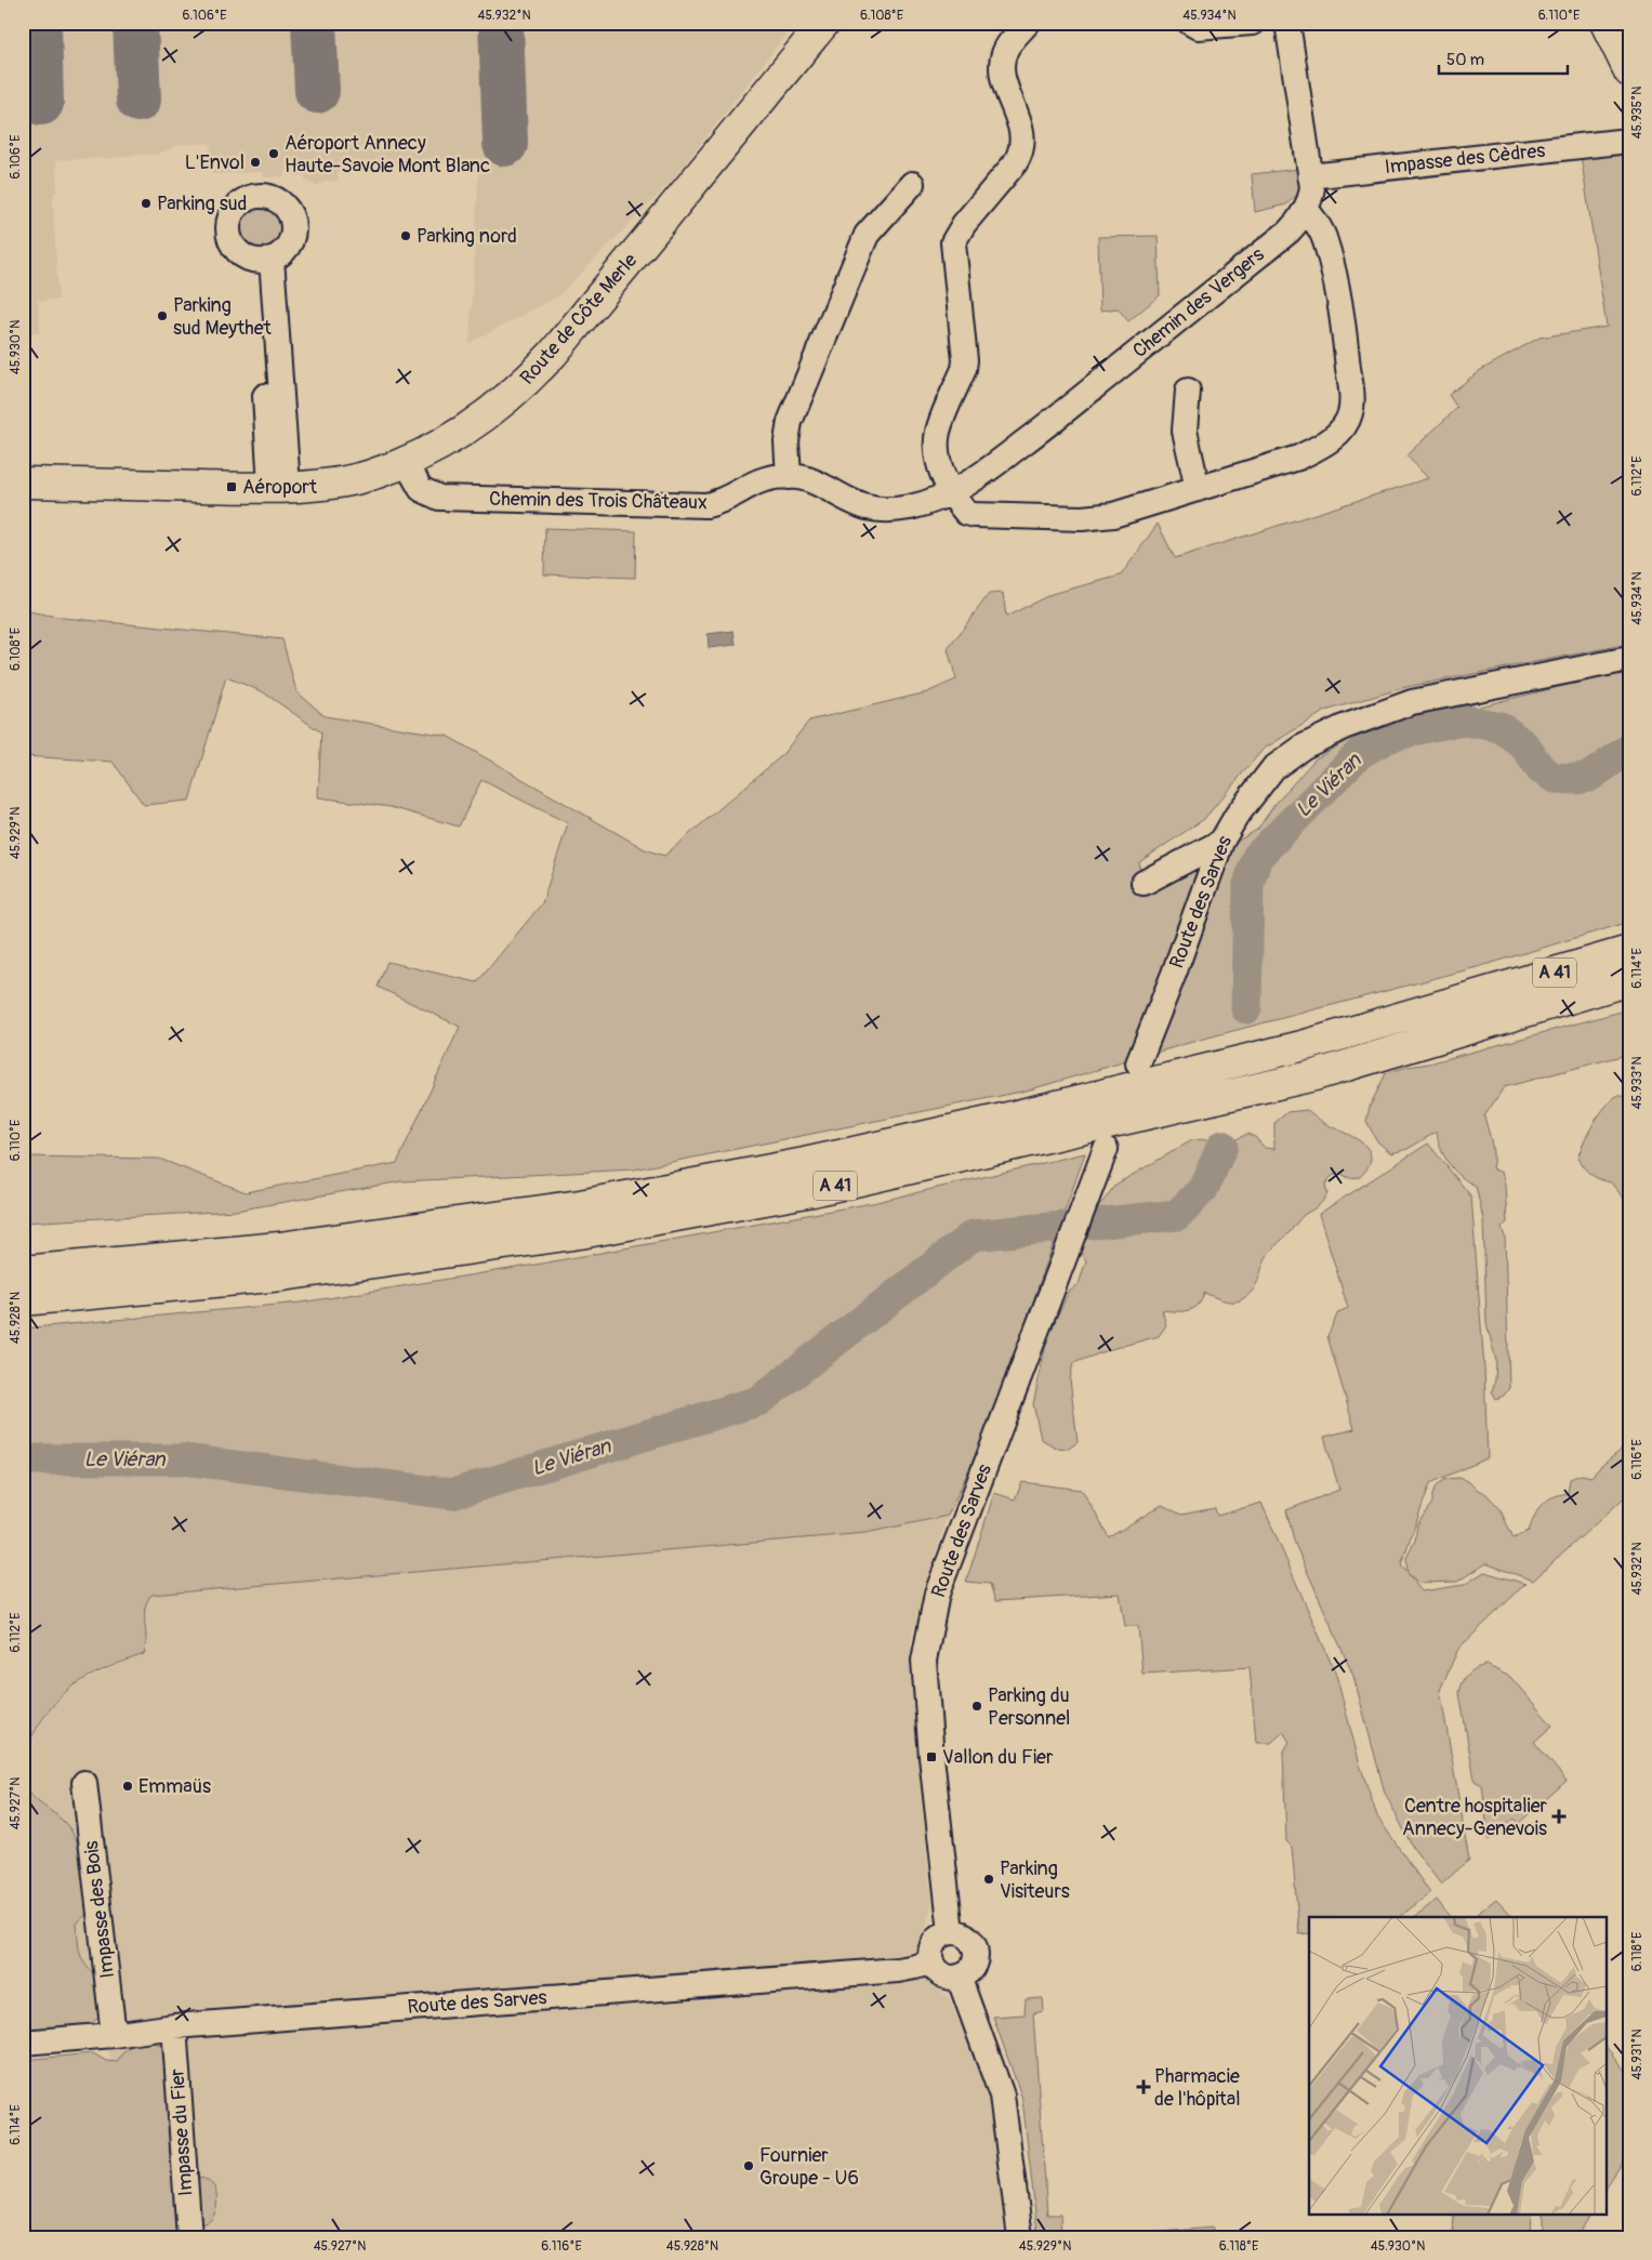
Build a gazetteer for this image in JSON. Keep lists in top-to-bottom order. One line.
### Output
{"streets":{"main road":["Route de Côte Merle","A 41"],"street":["Impasse des Cèdres","Chemin des Vergers","Chemin des Trois Châteaux","Route des Sarves","Impasse des Bois","Impasse du Fier"]},"crossings":[["Chemin des Vergers","Chemin des Trois Châteaux"],["Route de Côte Merle","Chemin des Trois Châteaux"],["Route des Sarves","Impasse des Bois"],["Route des Sarves","Impasse du Fier"]],"water":["Le Viéran"],"places":{"other":["Aéroport Annecy Haute-Savoie Mont Blanc","L'Envol","Parking sud","Parking nord","Parking sud Meythet","Parking du Personnel","Emmaüs","Parking Visiteurs","Fournier Groupe - U6"],"transit":["Aéroport","Vallon du Fier"],"health":["Centre hospitalier Annecy-Genevois","Pharmacie de l'hôpital"]},"scale_bar":"50 m","coordinates":["6.106°E","45.932°N","6.108°E","45.934°N","6.110°E","45.935°N","45.930°N","6.112°E","45.929°N","6.114°E","45.933°N","45.928°N","6.116°E","45.927°N","6.118°E","45.931°N"]}
